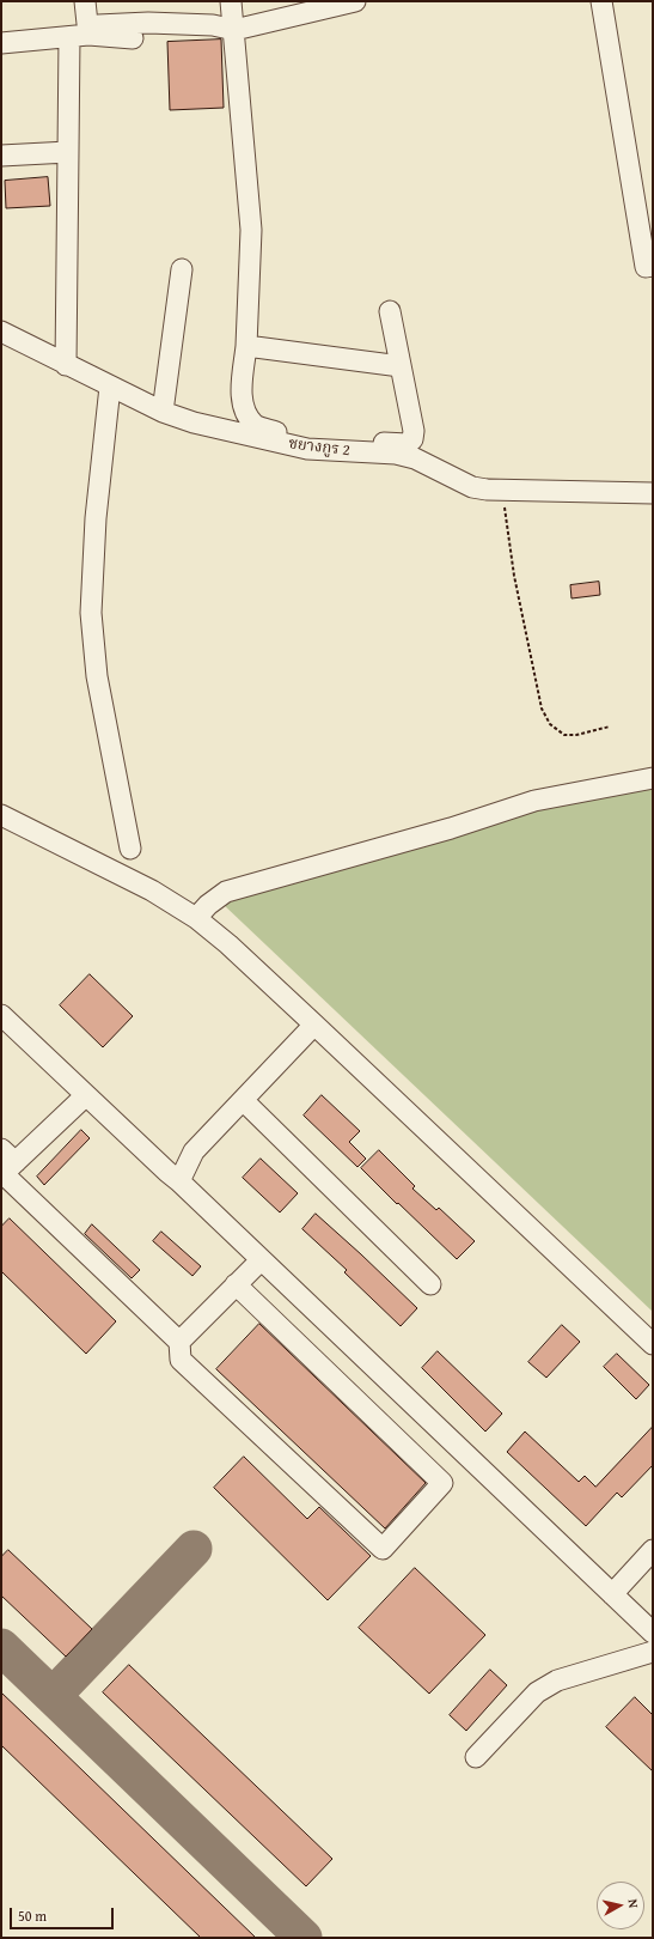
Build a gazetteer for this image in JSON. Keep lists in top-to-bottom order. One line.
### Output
{"streets":{"street":["ชยางกูร 2"]},"scale_bar":"50 m","north":"right"}
